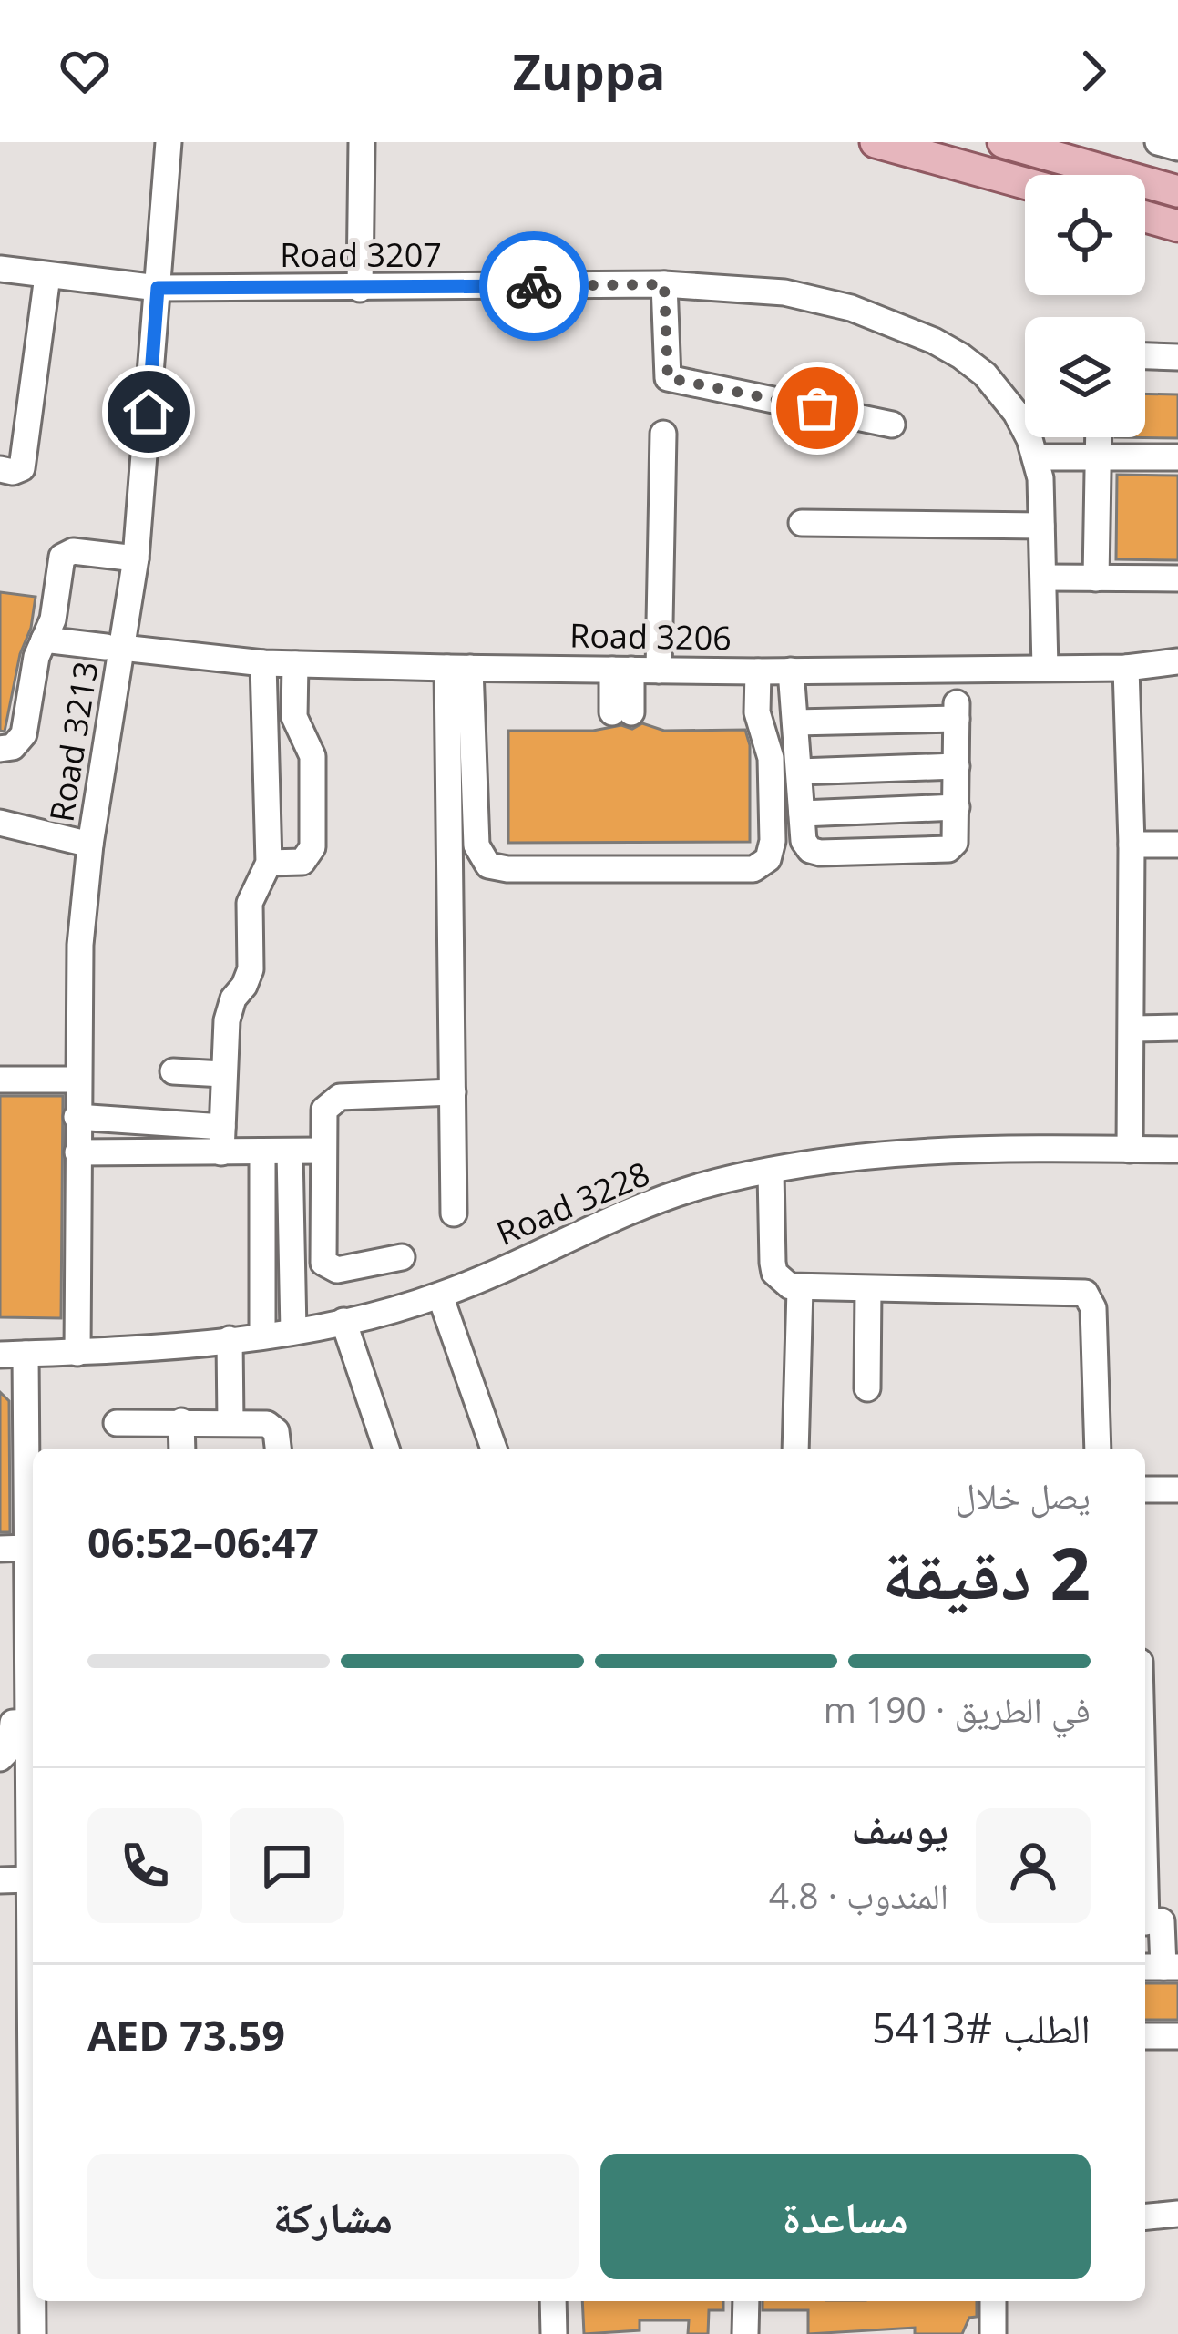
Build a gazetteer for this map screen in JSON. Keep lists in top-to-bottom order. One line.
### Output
{"streets":{"street":["Road 3207","Road 3206","Road 3213","Road 3228"]},"crossings":[["Road 3207","Road 3206"],["Road 3207","Road 3213"],["Road 3206","Road 3213"],["Road 3213","Road 3228"]],"page":{"header":"Zuppa","heading":["2 دقيقة","يصل خلال","06:47–06:52"],"panel":["يوسف","المندوب · 4.8","الطلب #5413","AED 73.59"],"bar":"في الطريق · 190 m","buttons":["مساعدة","مشاركة"]}}
